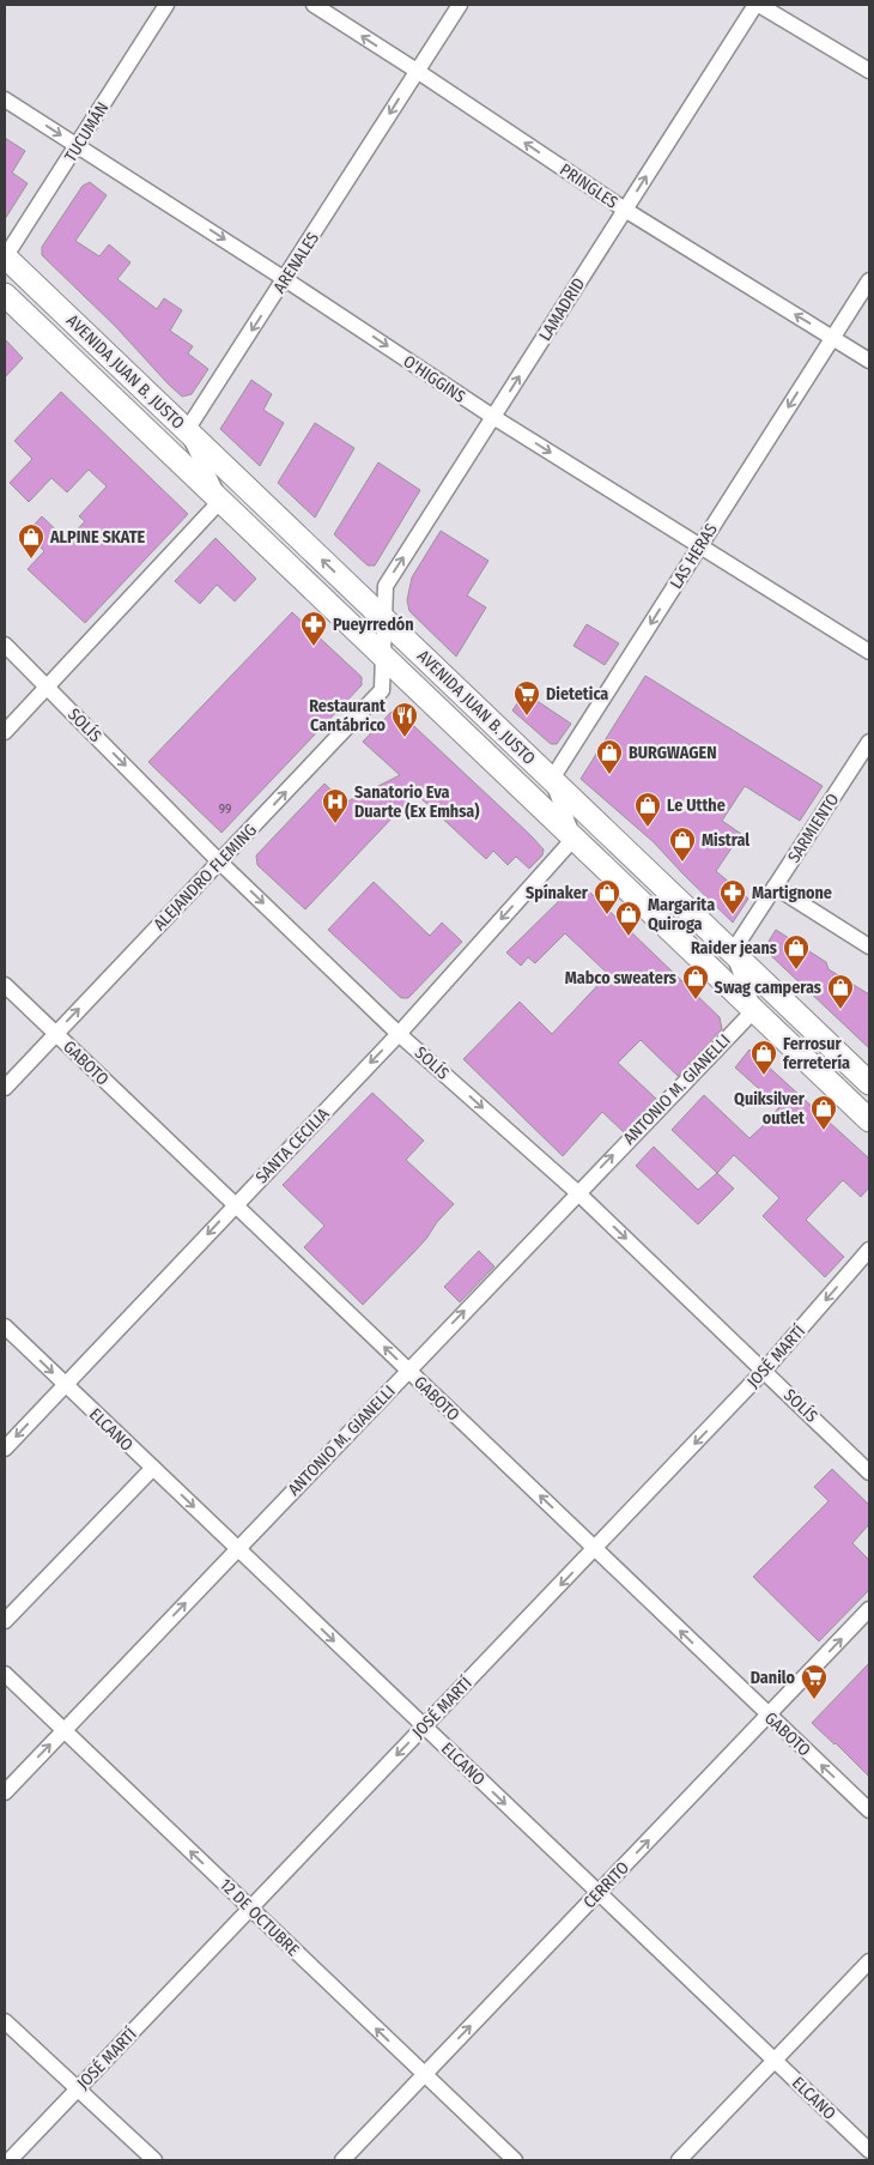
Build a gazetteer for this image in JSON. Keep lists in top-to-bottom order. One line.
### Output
{"streets":{"main road":["AVENIDA JUAN B. JUSTO"],"street":["TUCUMÁN","PRINGLES","ARENALES","LAMADRID","O'HIGGINS","LAS HERAS","SOLÍS","SARMIENTO","ALEJANDRO FLEMING","GABOTO","ANTONIO M. GIANELLI","SANTA CECILIA","JOSÉ MARTÍ","ELCANO","CERRITO","12 DE OCTUBRE"]},"crossings":[["TUCUMÁN","AVENIDA JUAN B. JUSTO"],["TUCUMÁN","O'HIGGINS"],["PRINGLES","ARENALES"],["PRINGLES","LAMADRID"],["PRINGLES","LAS HERAS"],["ARENALES","AVENIDA JUAN B. JUSTO"],["ARENALES","O'HIGGINS"],["LAMADRID","AVENIDA JUAN B. JUSTO"],["LAMADRID","O'HIGGINS"],["LAMADRID","ALEJANDRO FLEMING"],["AVENIDA JUAN B. JUSTO","LAS HERAS"],["AVENIDA JUAN B. JUSTO","SARMIENTO"],["AVENIDA JUAN B. JUSTO","ALEJANDRO FLEMING"],["AVENIDA JUAN B. JUSTO","ANTONIO M. GIANELLI"],["AVENIDA JUAN B. JUSTO","SANTA CECILIA"],["O'HIGGINS","LAS HERAS"],["SOLÍS","ALEJANDRO FLEMING"],["SOLÍS","ANTONIO M. GIANELLI"],["SOLÍS","SANTA CECILIA"],["SOLÍS","JOSÉ MARTÍ"],["ALEJANDRO FLEMING","GABOTO"],["GABOTO","ANTONIO M. GIANELLI"],["GABOTO","SANTA CECILIA"],["GABOTO","JOSÉ MARTÍ"],["GABOTO","CERRITO"],["ANTONIO M. GIANELLI","ELCANO"],["ANTONIO M. GIANELLI","12 DE OCTUBRE"],["SANTA CECILIA","ELCANO"],["JOSÉ MARTÍ","ELCANO"],["JOSÉ MARTÍ","12 DE OCTUBRE"],["ELCANO","CERRITO"],["CERRITO","12 DE OCTUBRE"]],"one_way":["PRINGLES","ARENALES","LAMADRID","O'HIGGINS","LAS HERAS","SOLÍS","ALEJANDRO FLEMING","GABOTO","ANTONIO M. GIANELLI","SANTA CECILIA","JOSÉ MARTÍ","ELCANO","CERRITO","12 DE OCTUBRE"],"places":{"shop":["ALPINE SKATE","BURGWAGEN","Le Utthe","Mistral","Spínaker","Margarita Quiroga","Raider jeans","Mabco sweaters","Swag camperas","Ferrosur ferretería","Quiksilver outlet"],"pharmacy":["Pueyrredón","Martignone"],"supermarket":["Dietetica","Danilo"],"restaurant":["Restaurant Cantábrico"],"hospital":["Sanatorio Eva Duarte (Ex Emhsa)"]},"house_numbers":["99"]}
